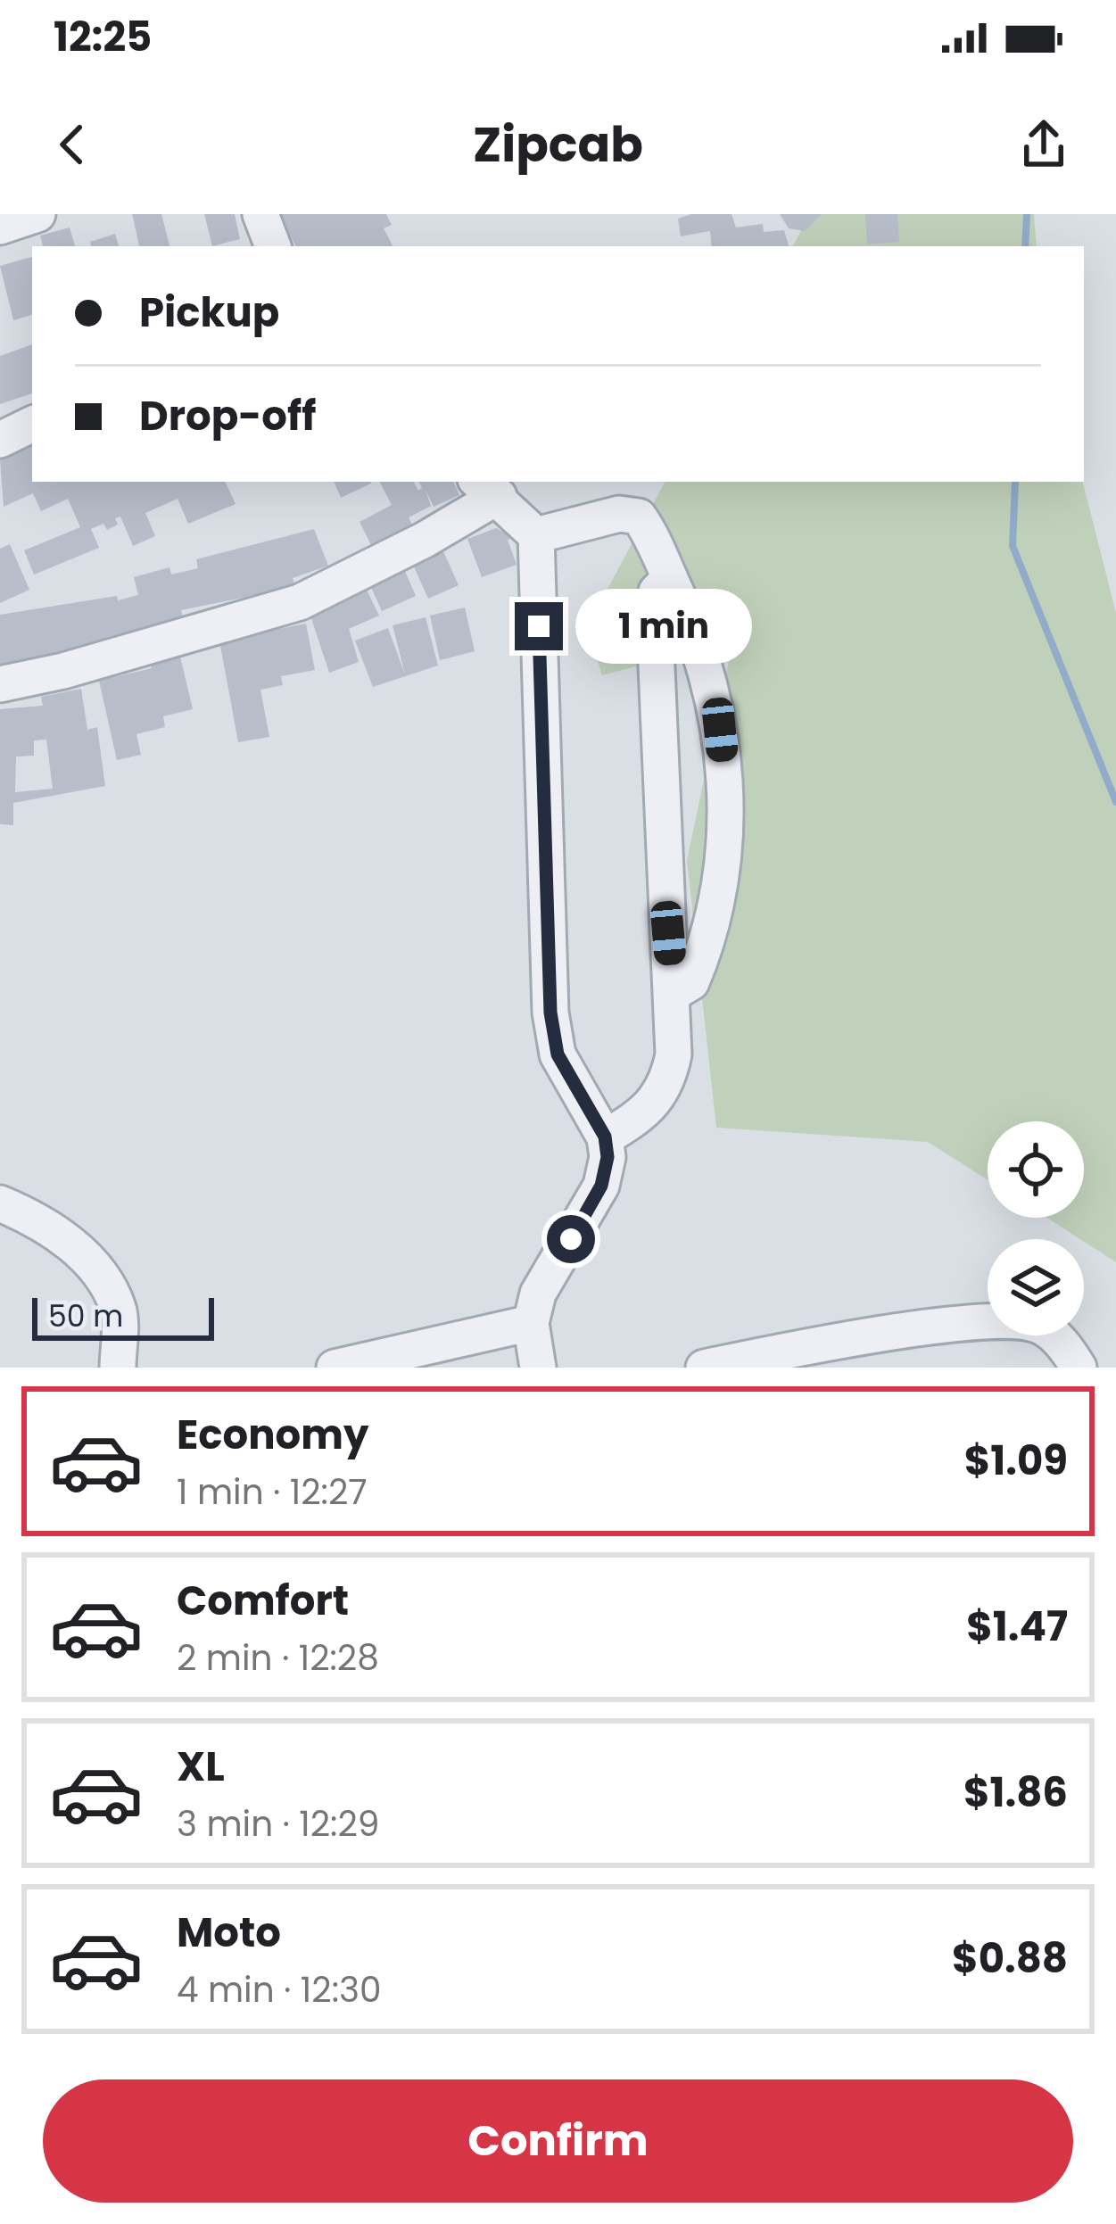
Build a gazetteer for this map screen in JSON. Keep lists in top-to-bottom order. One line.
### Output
{"scale_bar":"50 m","page":{"status":"12:25","header":"Zipcab","banner":["Pickup","Drop-off"],"bubble":"1 min","scale":"50 m","list":[{"name":"Economy","note":"1 min · 12:27","value":"$1.09"},{"name":"Comfort","note":"2 min · 12:28","value":"$1.47"},{"name":"XL","note":"3 min · 12:29","value":"$1.86"},{"name":"Moto","note":"4 min · 12:30","value":"$0.88"}],"buttons":"Confirm"}}
